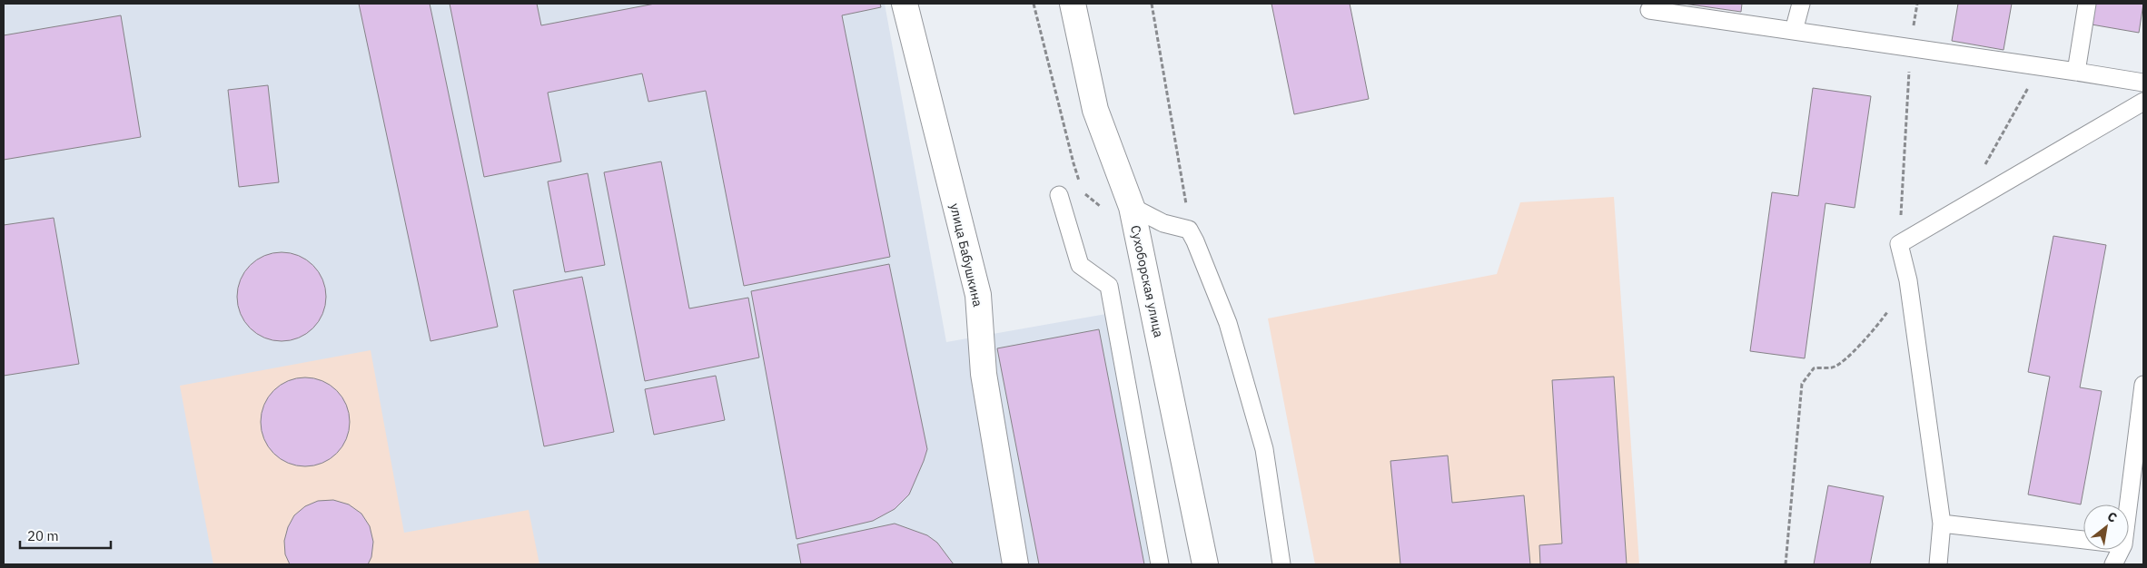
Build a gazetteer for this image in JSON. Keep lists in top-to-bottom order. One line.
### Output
{"streets":{"main road":["улица Бабушкина","Сухоборская улица"]},"scale_bar":"20 m","north":"top right"}
